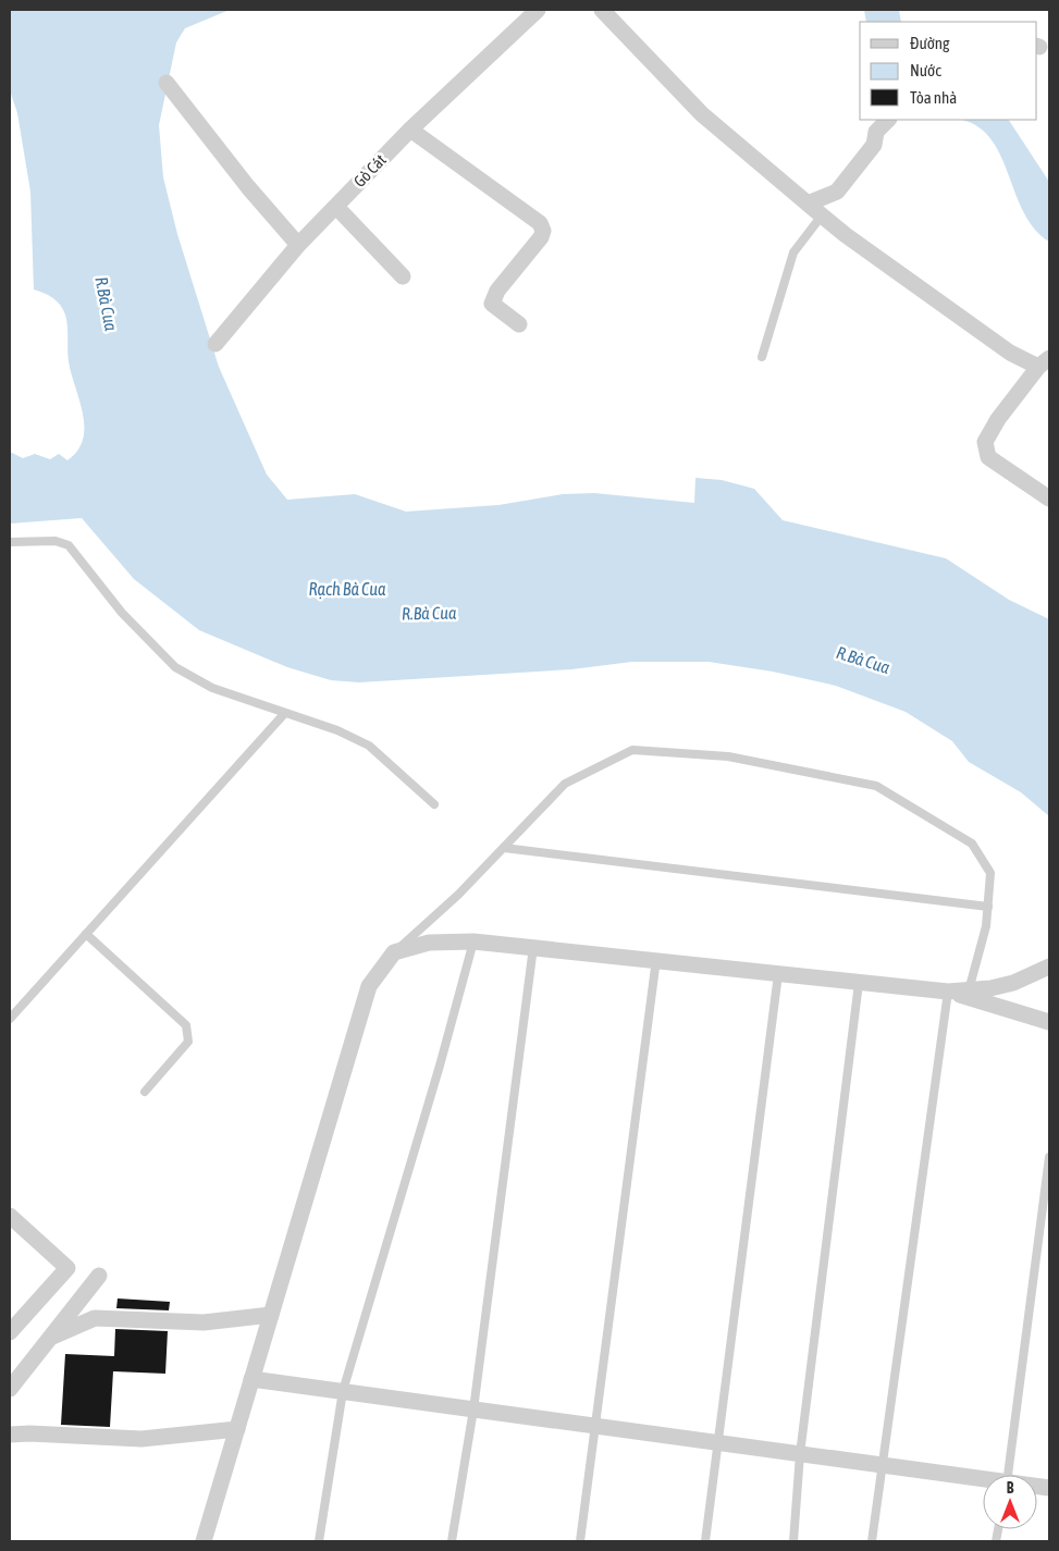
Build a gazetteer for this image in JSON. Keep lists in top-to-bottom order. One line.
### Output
{"streets":{"street":["Gò Cát"]},"water":["R.Bà Cua","Rạch Bà Cua"],"legend":["Đường","Nước","Tòa nhà"],"north":"top"}
